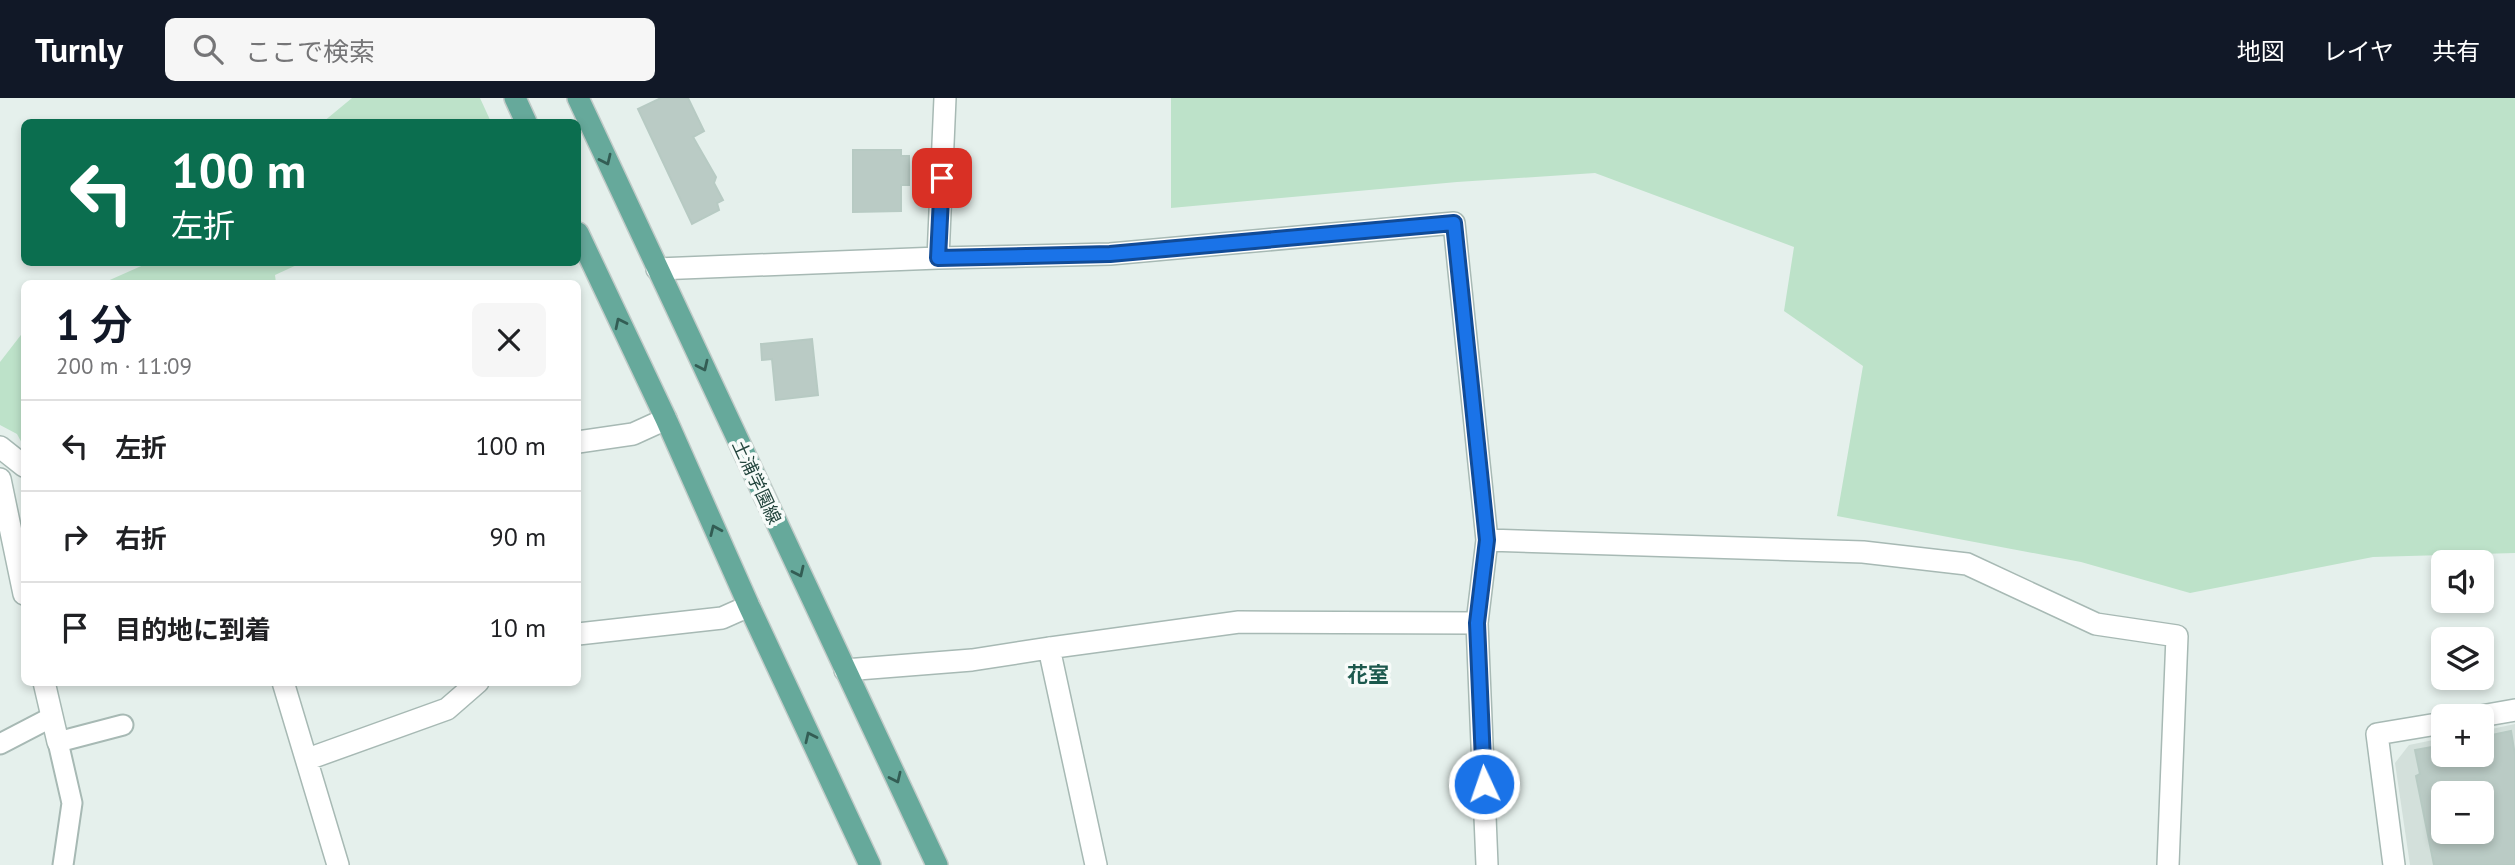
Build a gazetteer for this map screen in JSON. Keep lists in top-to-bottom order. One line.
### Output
{"streets":{"main road":["土浦学園線"]},"districts":["花室"],"page":{"header":"Turnly","search":"ここで検索","nav":["地図","レイヤ","共有"],"turn":["100 m","左折"],"heading":["1 分","200 m · 11:09"],"list":[{"name":"左折","value":"100 m"},{"name":"右折","value":"90 m"},{"name":"目的地に到着","value":"10 m"}],"map_buttons":["+","−"]}}
